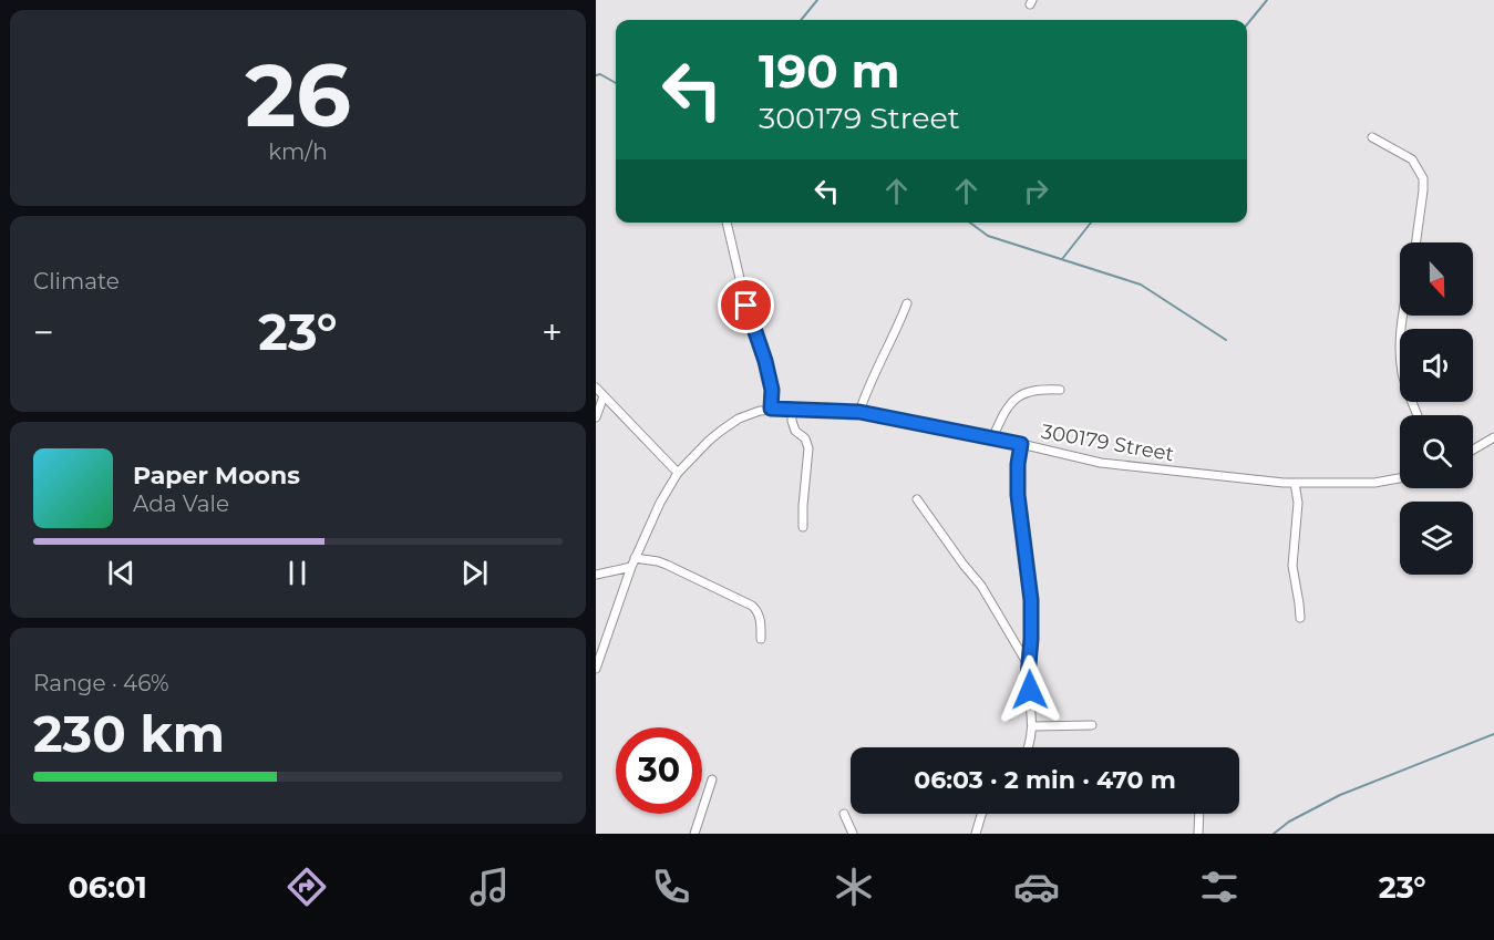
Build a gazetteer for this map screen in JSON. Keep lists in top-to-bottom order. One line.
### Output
{"streets":{"street":["300179 Street"]},"north":"bottom","page":{"tile":[["26","km/h"],"Climate",["Range · 46%","230 km"]],"turn":["190 m","300179 Street"],"heat":["−","23°","+"],"song":["Paper Moons","Ada Vale"],"limit":"30","trip":"06:03 · 2 min · 470 m","tabs":["06:01","23°"]}}
